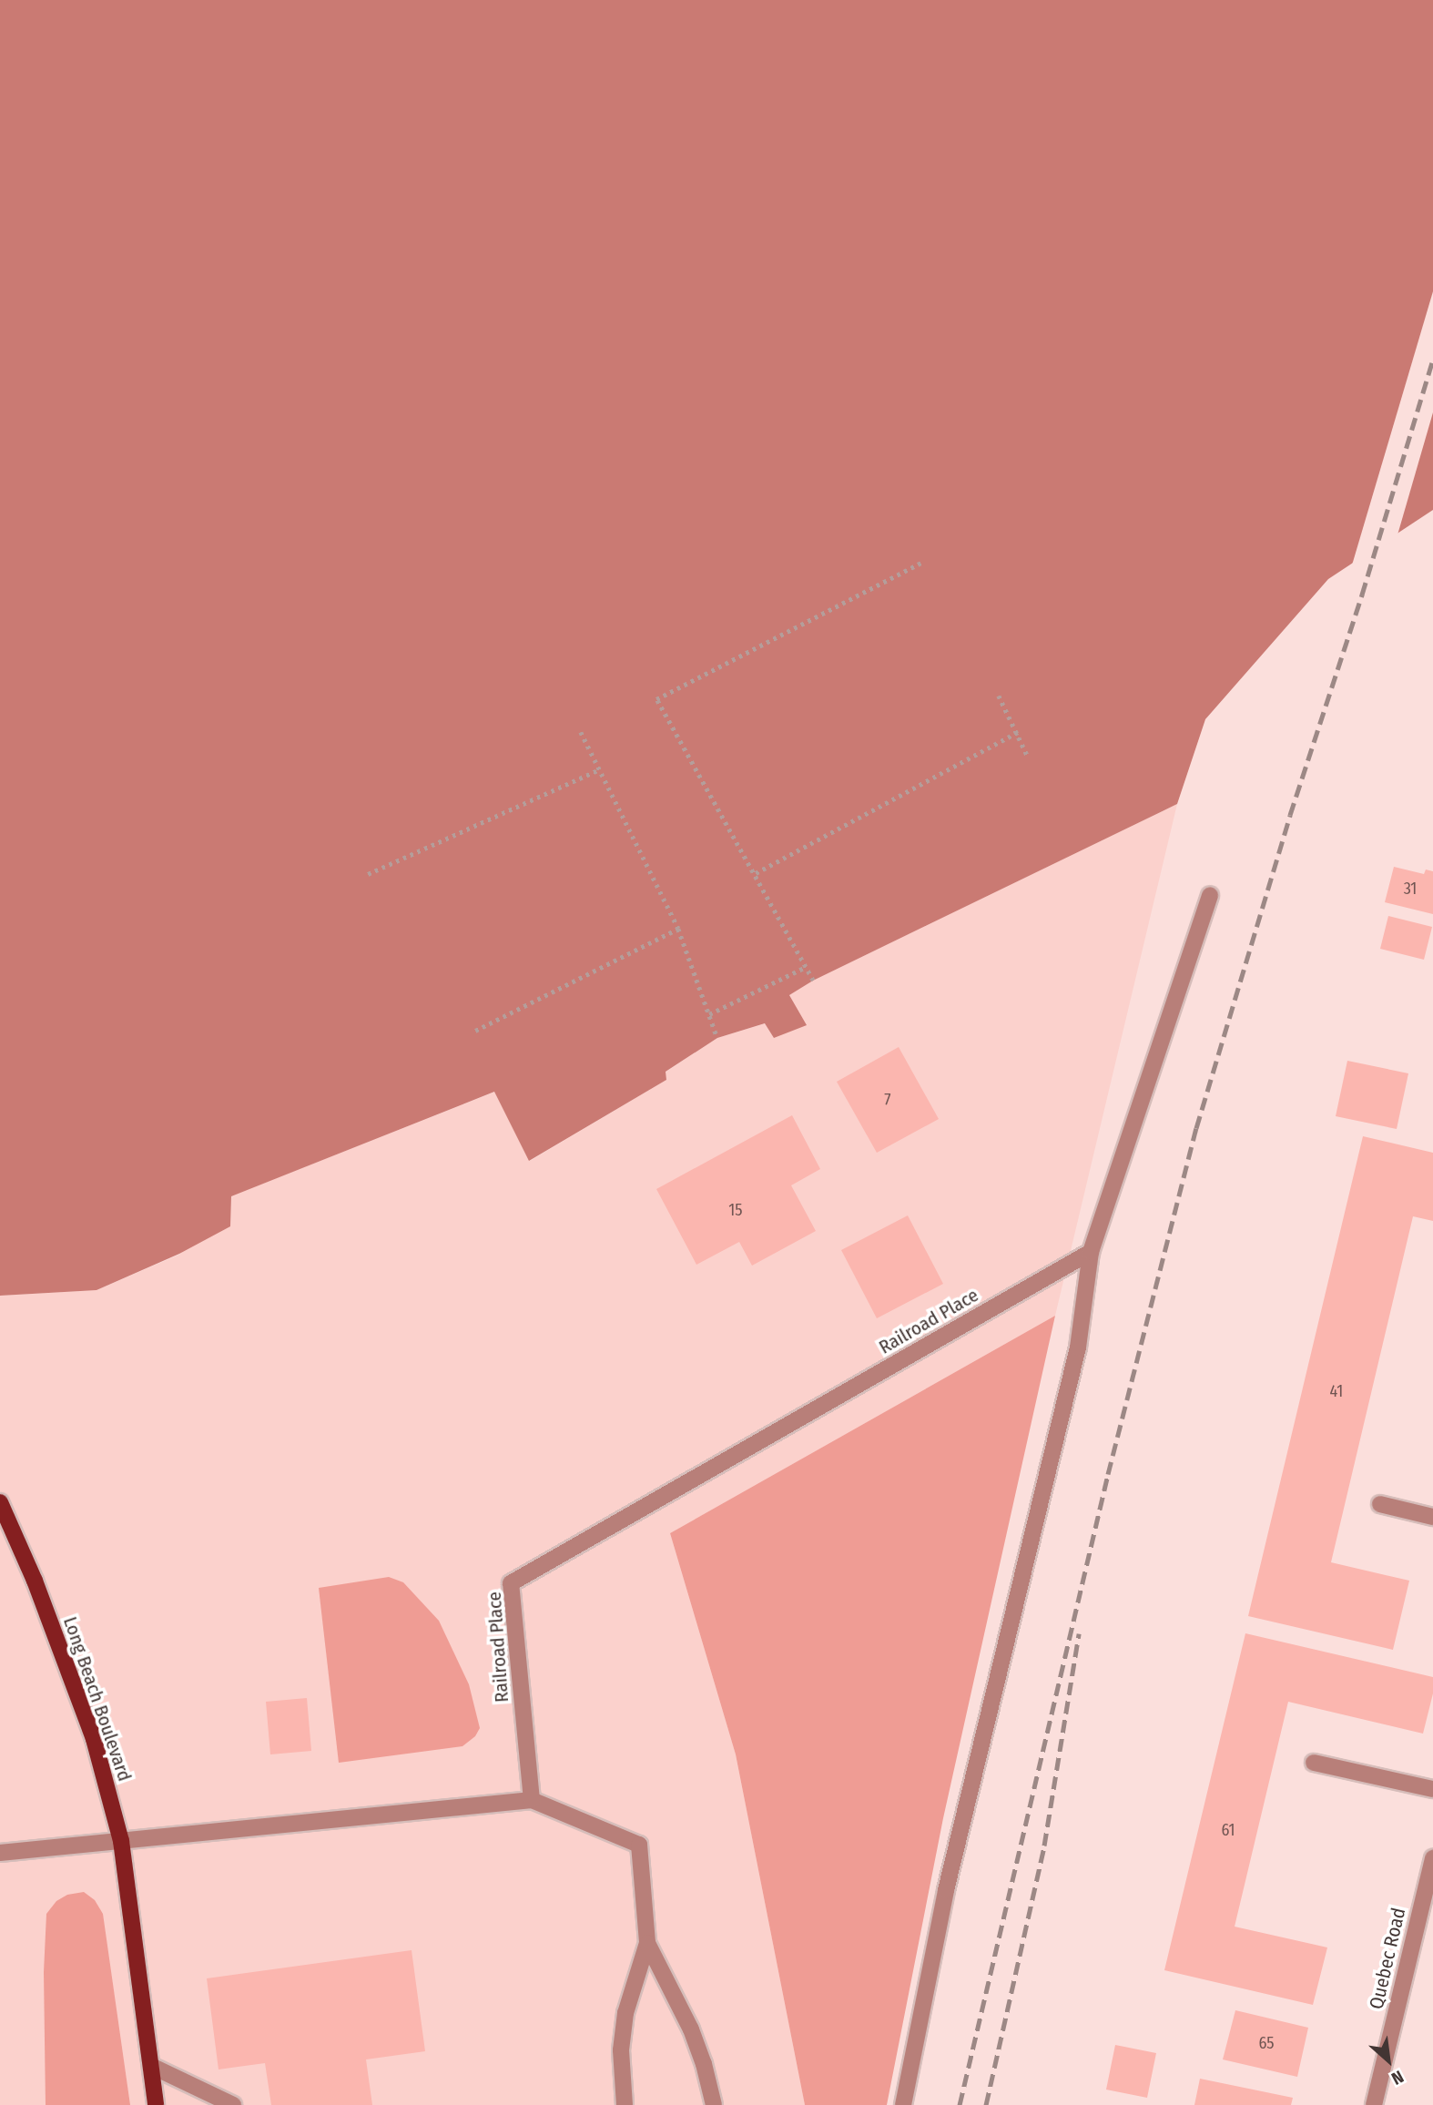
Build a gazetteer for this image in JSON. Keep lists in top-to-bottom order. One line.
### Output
{"streets":{"main road":["Long Beach Boulevard"],"street":["Railroad Place","Quebec Road"]},"house_numbers":["31","7","15","41","61","65"],"north":"bottom right"}
